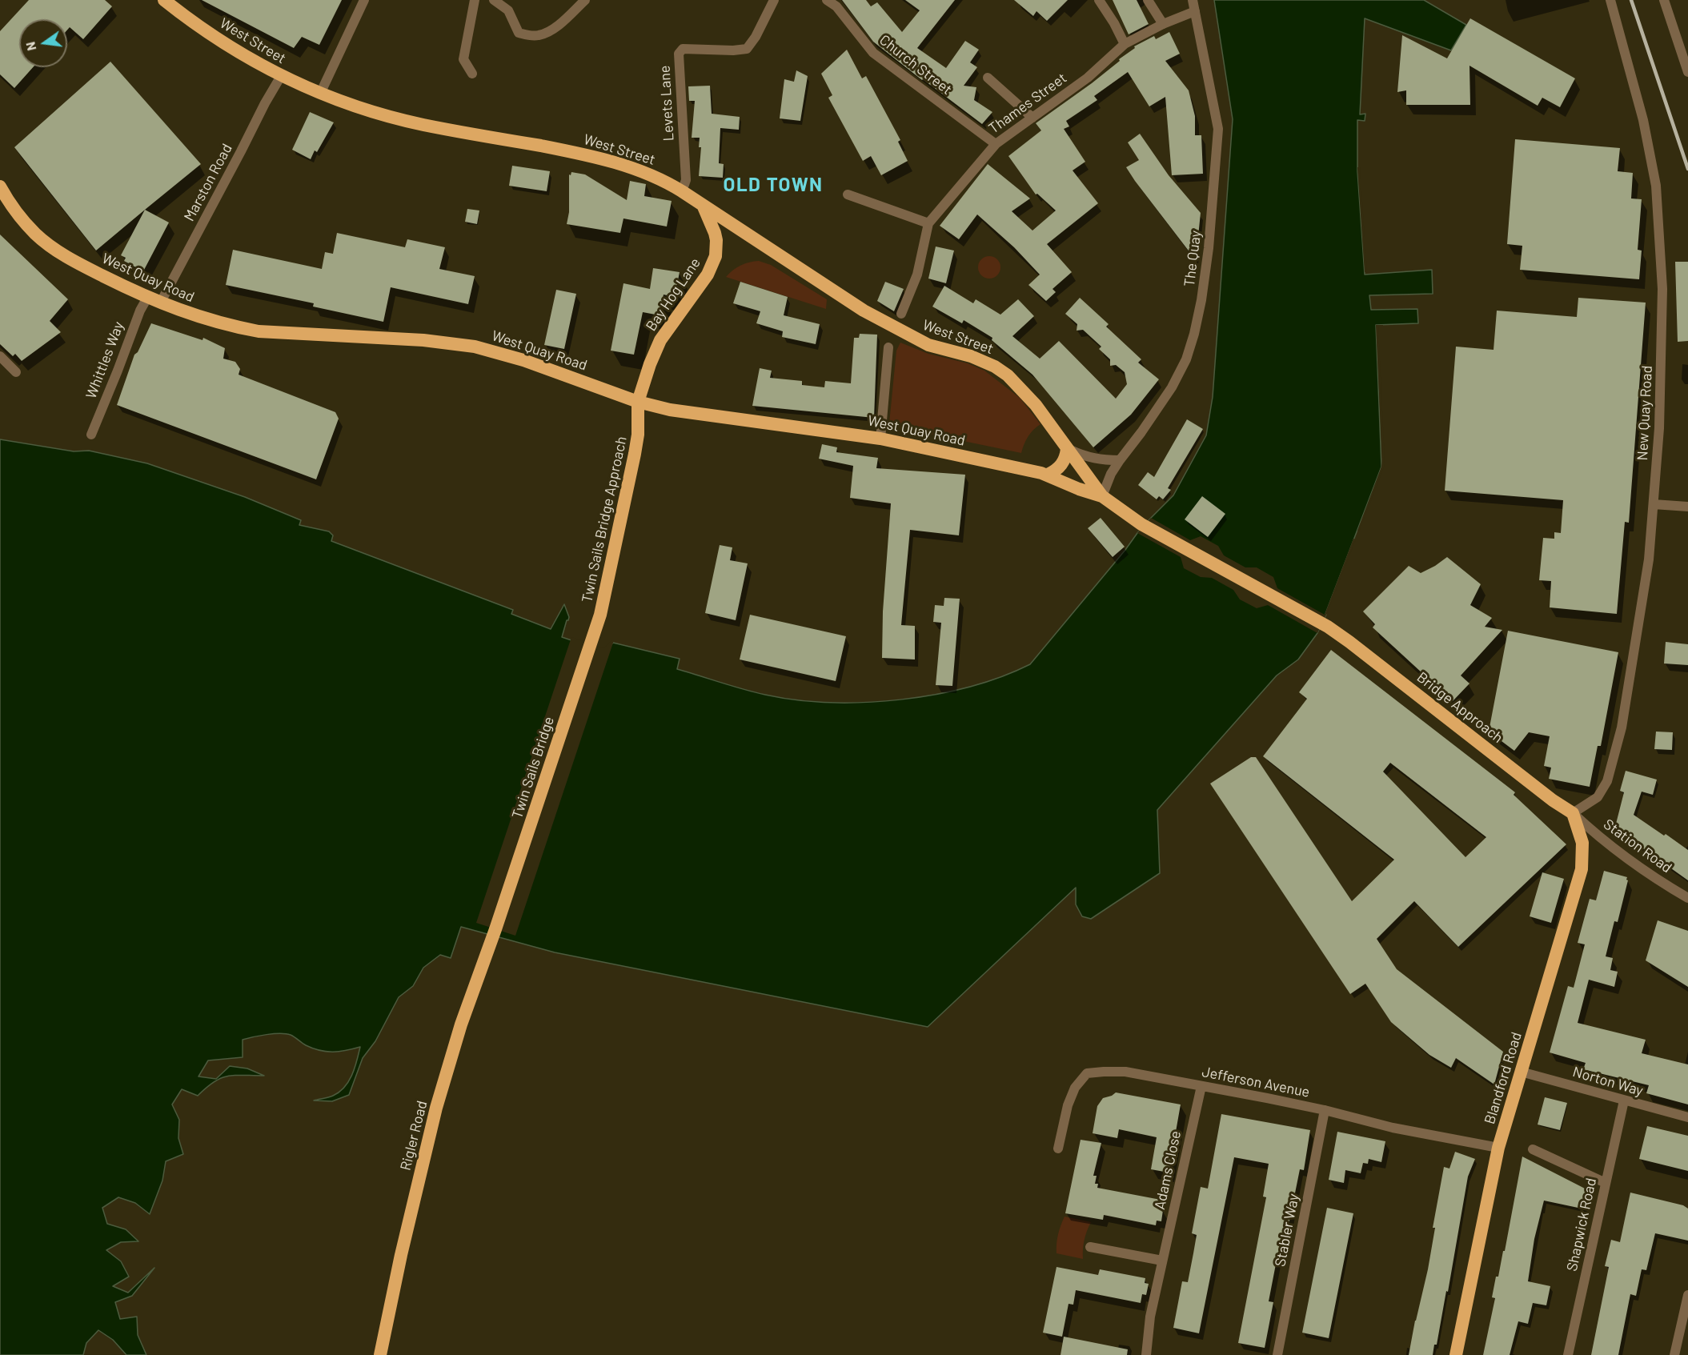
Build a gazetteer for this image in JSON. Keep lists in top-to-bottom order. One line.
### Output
{"streets":{"highway":["West Street","West Quay Road","Bay Hog Lane","Twin Sails Bridge Approach","Bridge Approach","Twin Sails Bridge","Blandford Road","Rigler Road"],"street":["Church Street","Levets Lane","Thames Street","Marston Road","The Quay","Whittles Way","New Quay Road","Station Road","Norton Way","Jefferson Avenue","Adams Close","Shapwick Road","Stabler Way"]},"crossings":[["West Street","Levets Lane"],["West Street","Marston Road"],["West Street","The Quay"],["West Street","West Quay Road"],["West Street","Bay Hog Lane"],["West Street","Bridge Approach"],["Church Street","Thames Street"],["Thames Street","The Quay"],["Marston Road","West Quay Road"],["Marston Road","Whittles Way"],["The Quay","West Quay Road"],["The Quay","Bridge Approach"],["West Quay Road","Bay Hog Lane"],["West Quay Road","Whittles Way"],["West Quay Road","Twin Sails Bridge Approach"],["West Quay Road","Bridge Approach"],["Bay Hog Lane","Twin Sails Bridge Approach"],["New Quay Road","Bridge Approach"],["New Quay Road","Station Road"],["New Quay Road","Blandford Road"],["Twin Sails Bridge Approach","Twin Sails Bridge"],["Bridge Approach","Station Road"],["Bridge Approach","Blandford Road"],["Twin Sails Bridge","Rigler Road"],["Station Road","Blandford Road"],["Blandford Road","Norton Way"],["Blandford Road","Jefferson Avenue"],["Norton Way","Shapwick Road"],["Jefferson Avenue","Adams Close"],["Jefferson Avenue","Stabler Way"]],"districts":["OLD TOWN"],"north":"left"}
